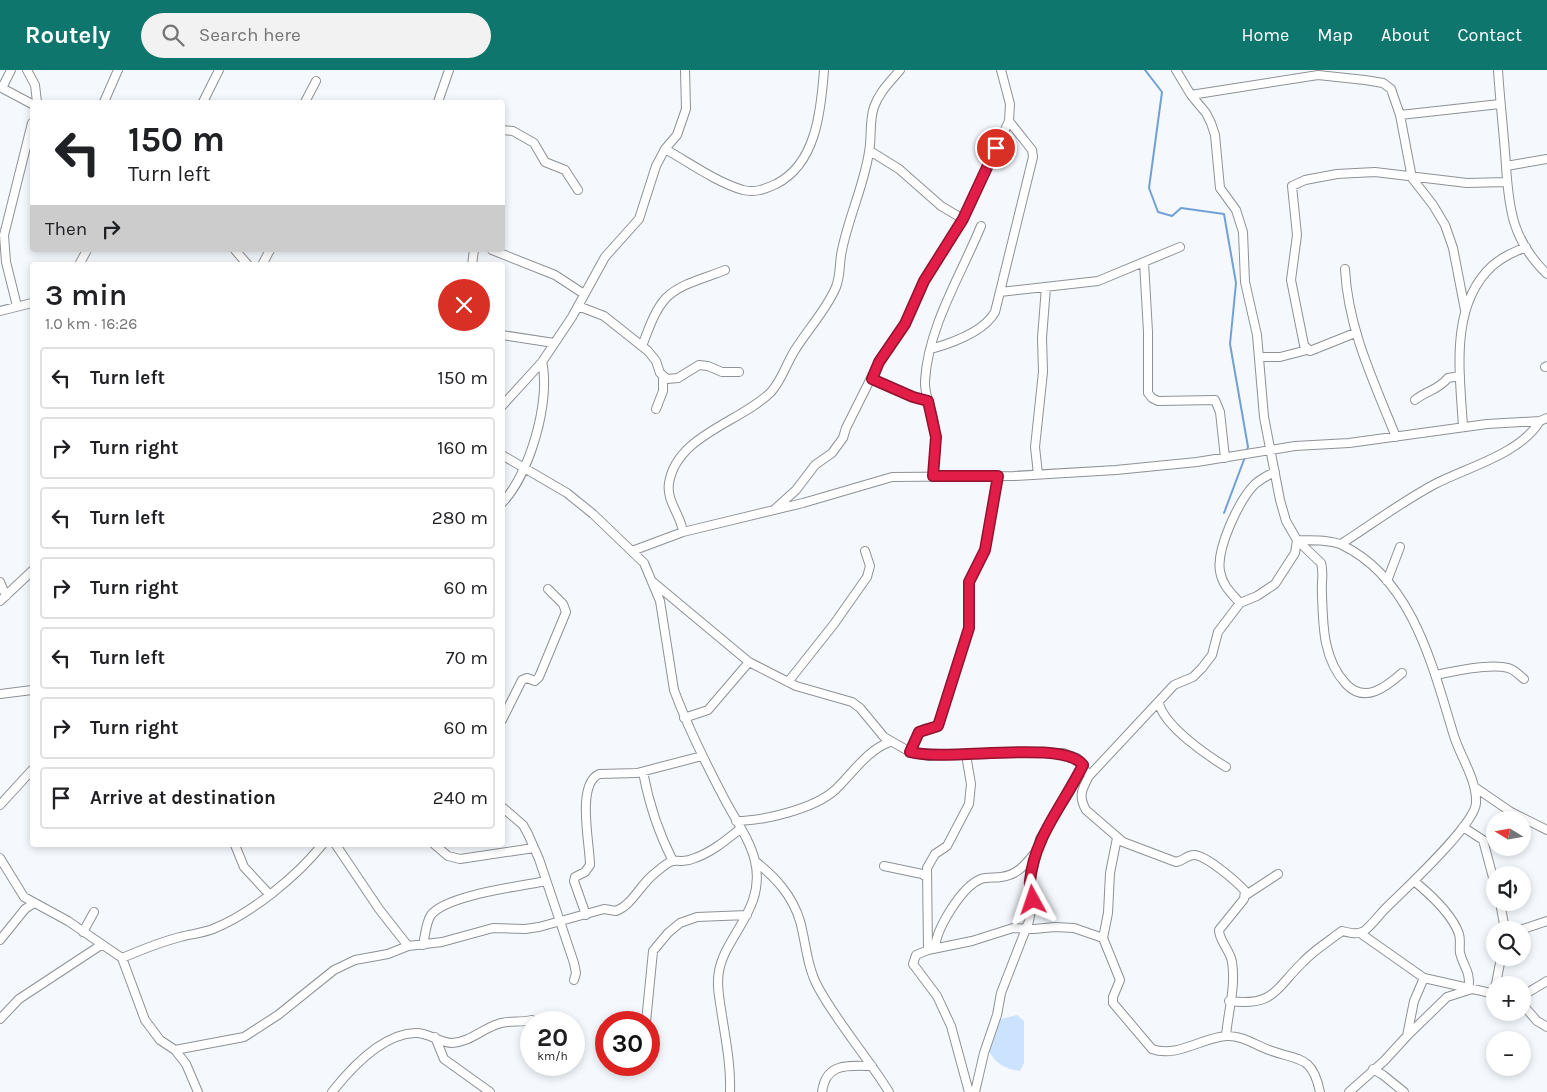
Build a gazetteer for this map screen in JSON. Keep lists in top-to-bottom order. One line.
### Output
{"north":"left","page":{"header":"Routely","search":"Search here","nav":["Home","Map","About","Contact"],"turn":["150 m","Turn left"],"then":"Then","heading":["3 min","1.0 km · 16:26"],"list":[{"name":"Turn left","value":"150 m"},{"name":"Turn right","value":"160 m"},{"name":"Turn left","value":"280 m"},{"name":"Turn right","value":"60 m"},{"name":"Turn left","value":"70 m"},{"name":"Turn right","value":"60 m"},{"name":"Arrive at destination","value":"240 m"}],"map_buttons":["+","−"],"speed":"20 km/h","limit":"30"}}
